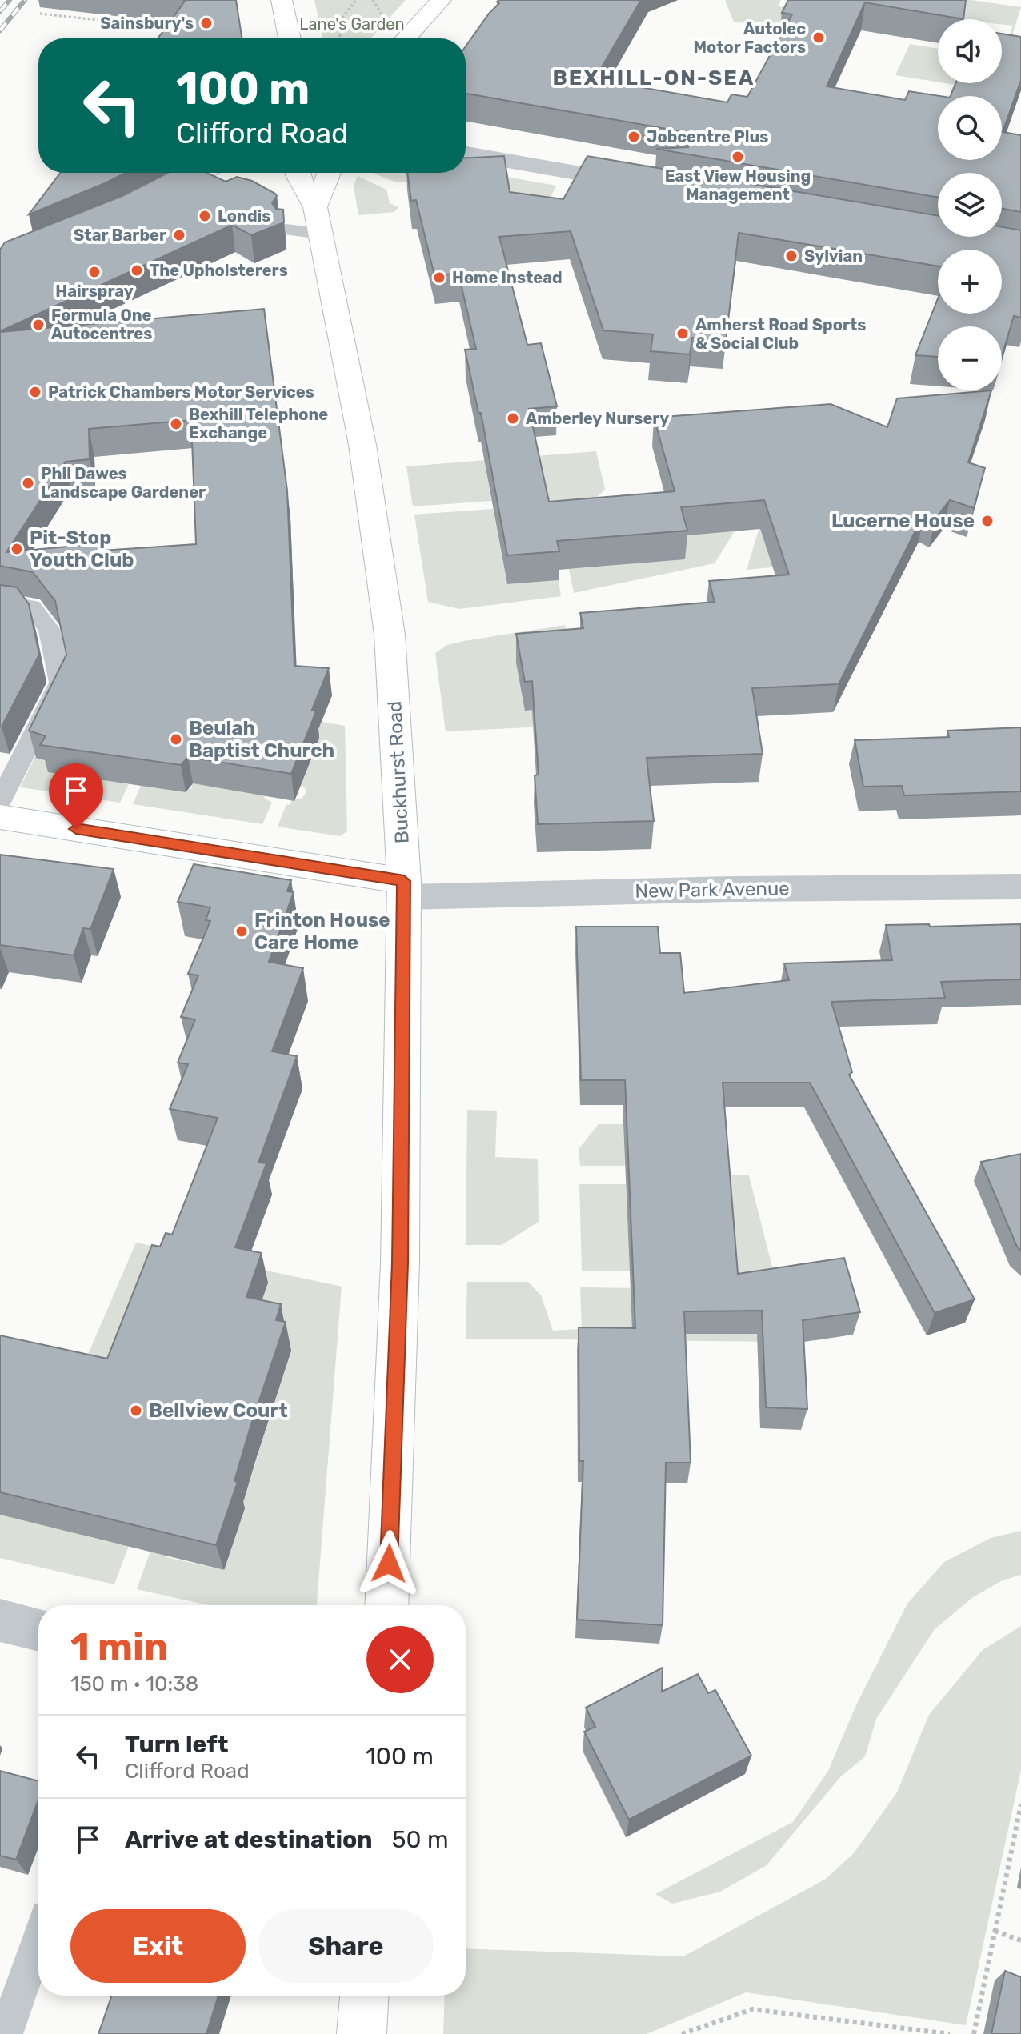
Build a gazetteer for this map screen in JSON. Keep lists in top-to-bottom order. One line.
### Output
{"streets":{"main road":["Buckhurst Road"],"street":["New Park Avenue"]},"crossings":[["Buckhurst Road","New Park Avenue"]],"districts":["BEXHILL-ON-SEA"],"parks":["Lane's Garden"],"places":["Sainsbury's","Autolec Motor Factors","Jobcentre Plus","East View Housing Management","Londis","Star Barber","Sylvian","The Upholsterers","Hairspray","Home Instead","Formula One Autocentres","Amherst Road Sports & Social Club","Patrick Chambers Motor Services","Amberley Nursery","Bexhill Telephone Exchange","Phil Dawes Landscape Gardener","Lucerne House","Pit-Stop Youth Club","Beulah Baptist Church","Frinton House Care Home","Bellview Court"],"page":{"map_buttons":["+","−"],"turn":["100 m","Clifford Road"],"heading":["1 min","150 m · 10:38"],"list":[{"name":"Turn left","note":"Clifford Road","value":"100 m"},{"name":"Arrive at destination","value":"50 m"}],"buttons":["Exit","Share"]}}
